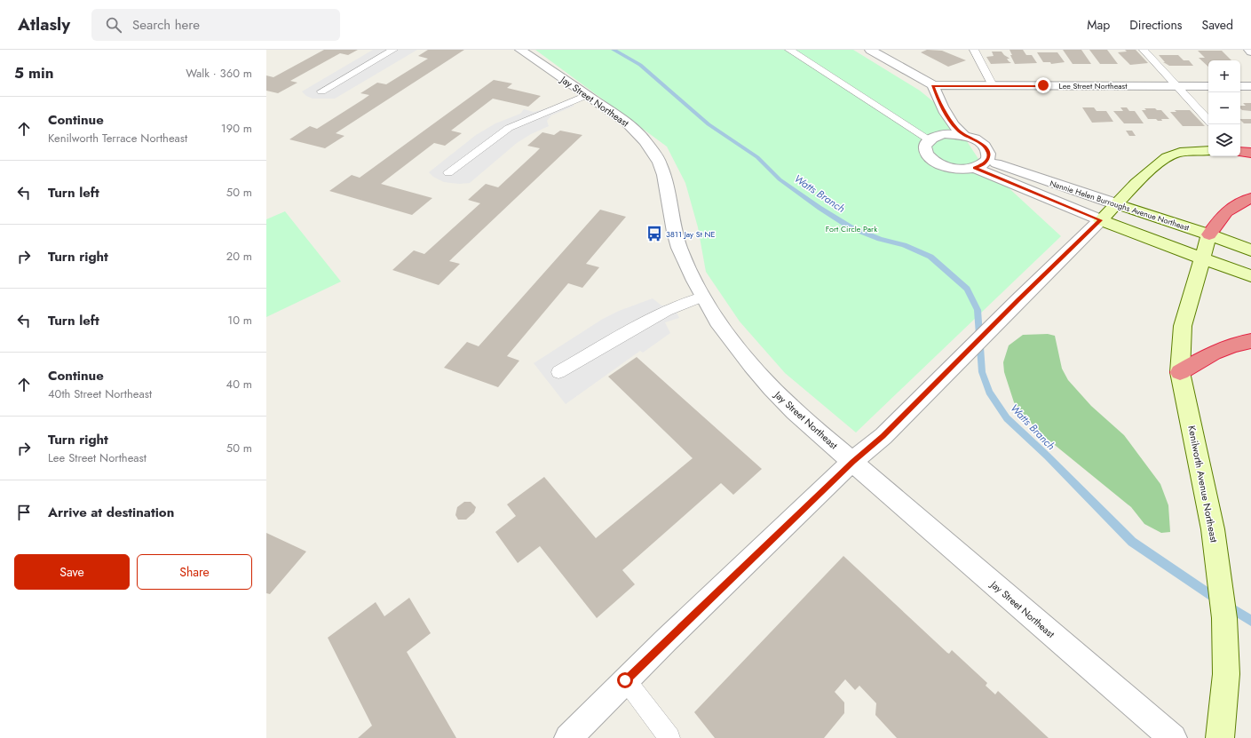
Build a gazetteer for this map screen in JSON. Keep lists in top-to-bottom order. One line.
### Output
{"streets":{"main road":["Nannie Helen Burroughs Avenue Northeast","Kenilworth Avenue Northeast"],"street":["Lee Street Northeast","Jay Street Northeast"]},"crossings":[["Nannie Helen Burroughs Avenue Northeast","Kenilworth Avenue Northeast"]],"water":["Watts Branch"],"parks":["Fort Circle Park"],"places":{"bus stop":["3811 Jay St NE"]},"page":{"header":"Atlasly","search":"Search here","nav":["Map","Directions","Saved"],"heading":["5 min","Walk · 360 m"],"map_buttons":["+","−"],"list":[["Continue","Kenilworth Terrace Northeast","190 m"],["Turn left","50 m"],["Turn right","20 m"],["Turn left","10 m"],["Continue","40th Street Northeast","40 m"],["Turn right","Lee Street Northeast","50 m"],"Arrive at destination"],"buttons":["Save","Share"]}}
